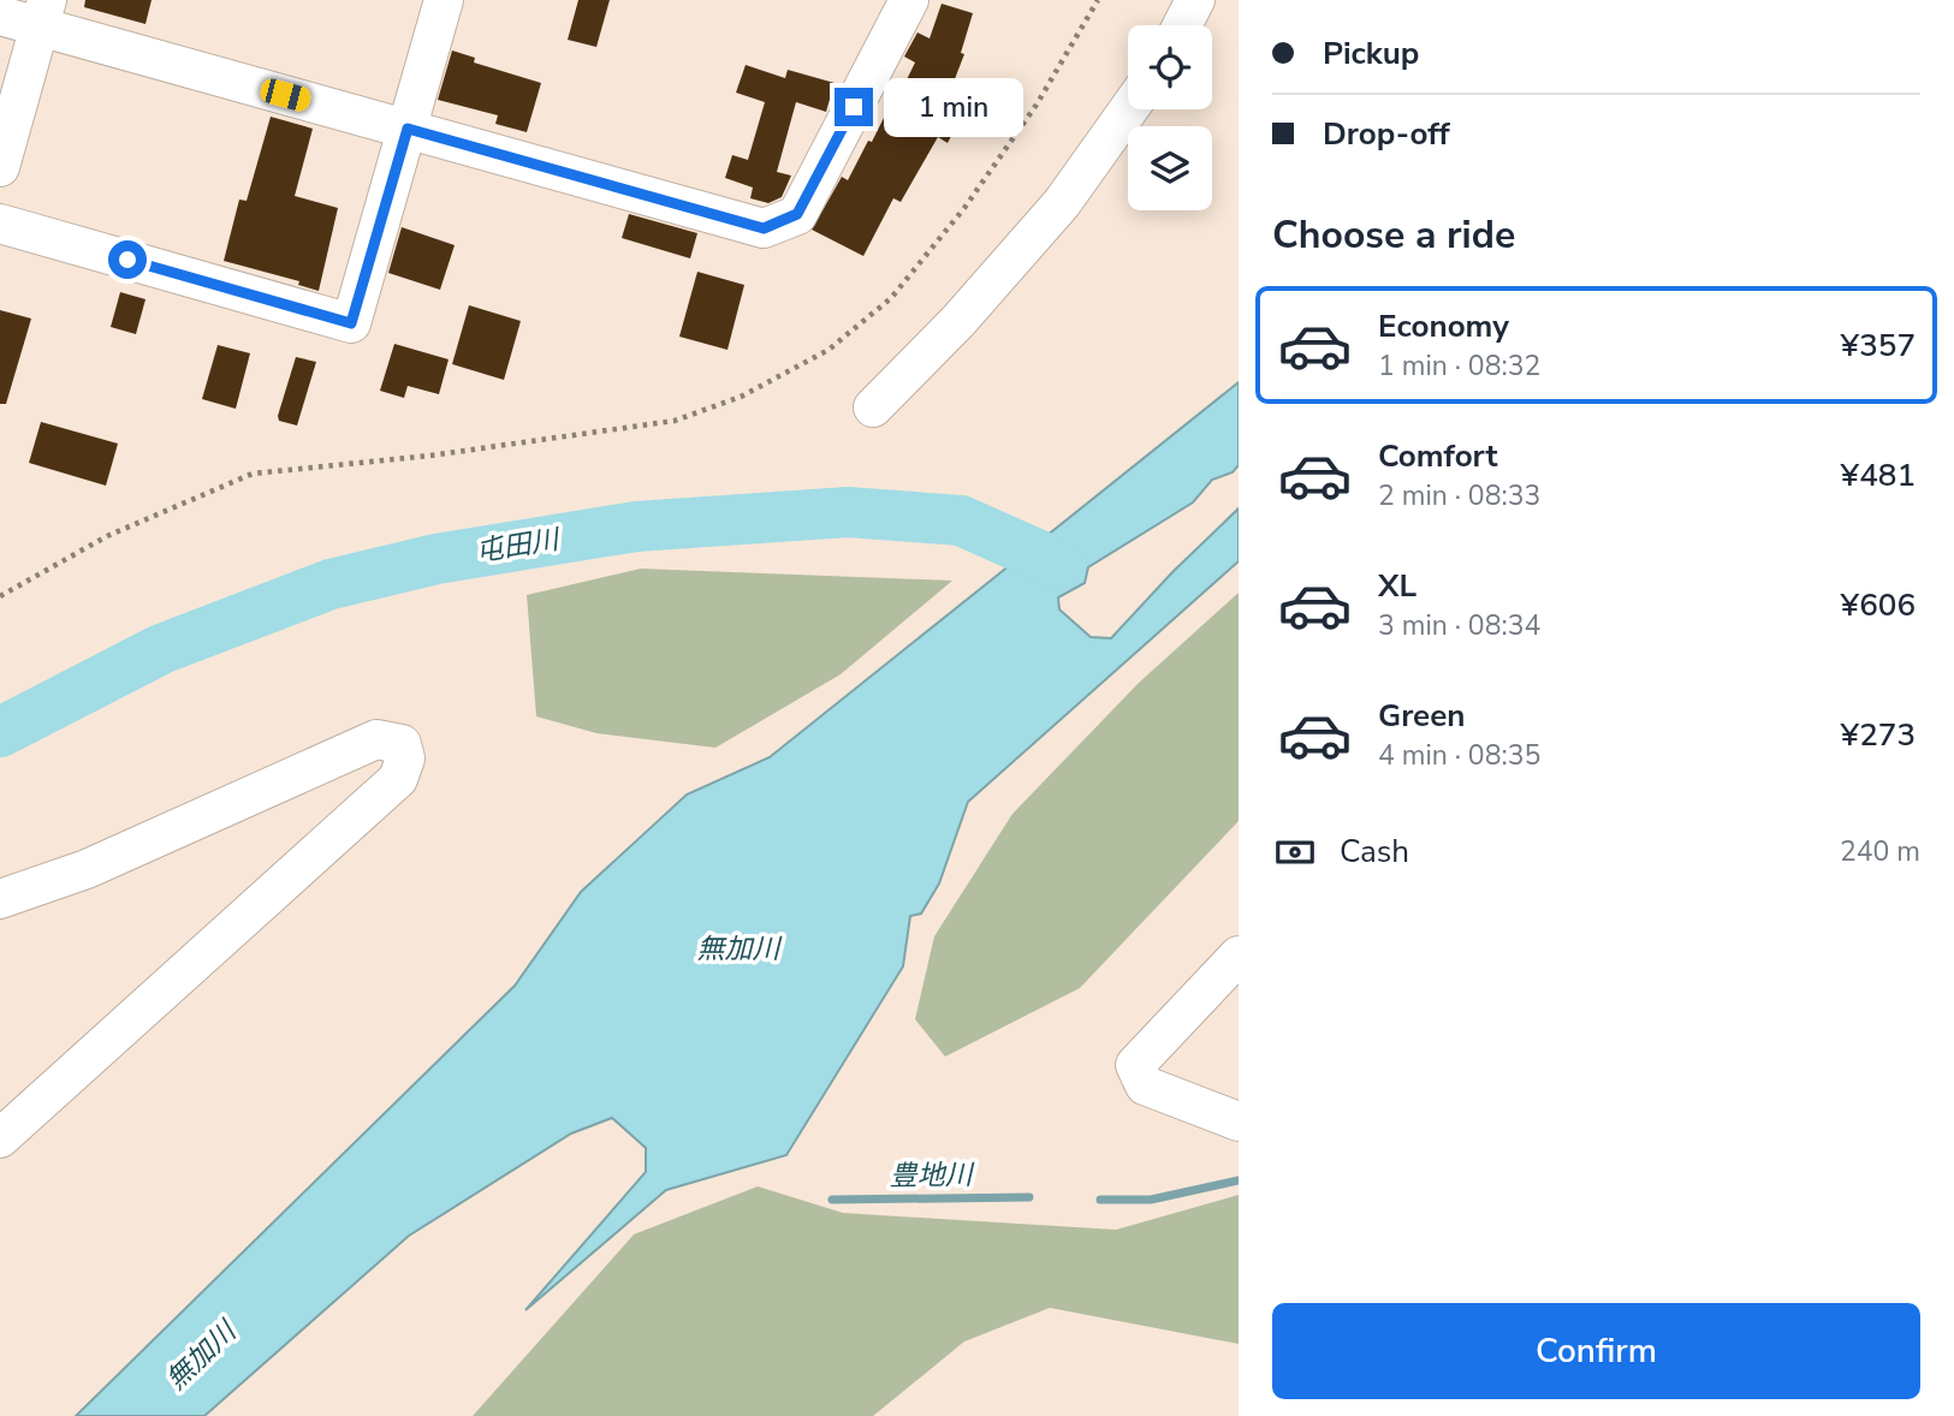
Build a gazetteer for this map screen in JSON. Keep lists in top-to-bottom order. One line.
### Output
{"water":["屯田川","無加川","豊地川"],"page":{"banner":["Pickup","Drop-off"],"bubble":"1 min","heading":"Choose a ride","list":[{"name":"Economy","note":"1 min · 08:32","value":"¥357"},{"name":"Comfort","note":"2 min · 08:33","value":"¥481"},{"name":"XL","note":"3 min · 08:34","value":"¥606"},{"name":"Green","note":"4 min · 08:35","value":"¥273"}],"pay":["Cash","240 m"],"buttons":"Confirm"}}
